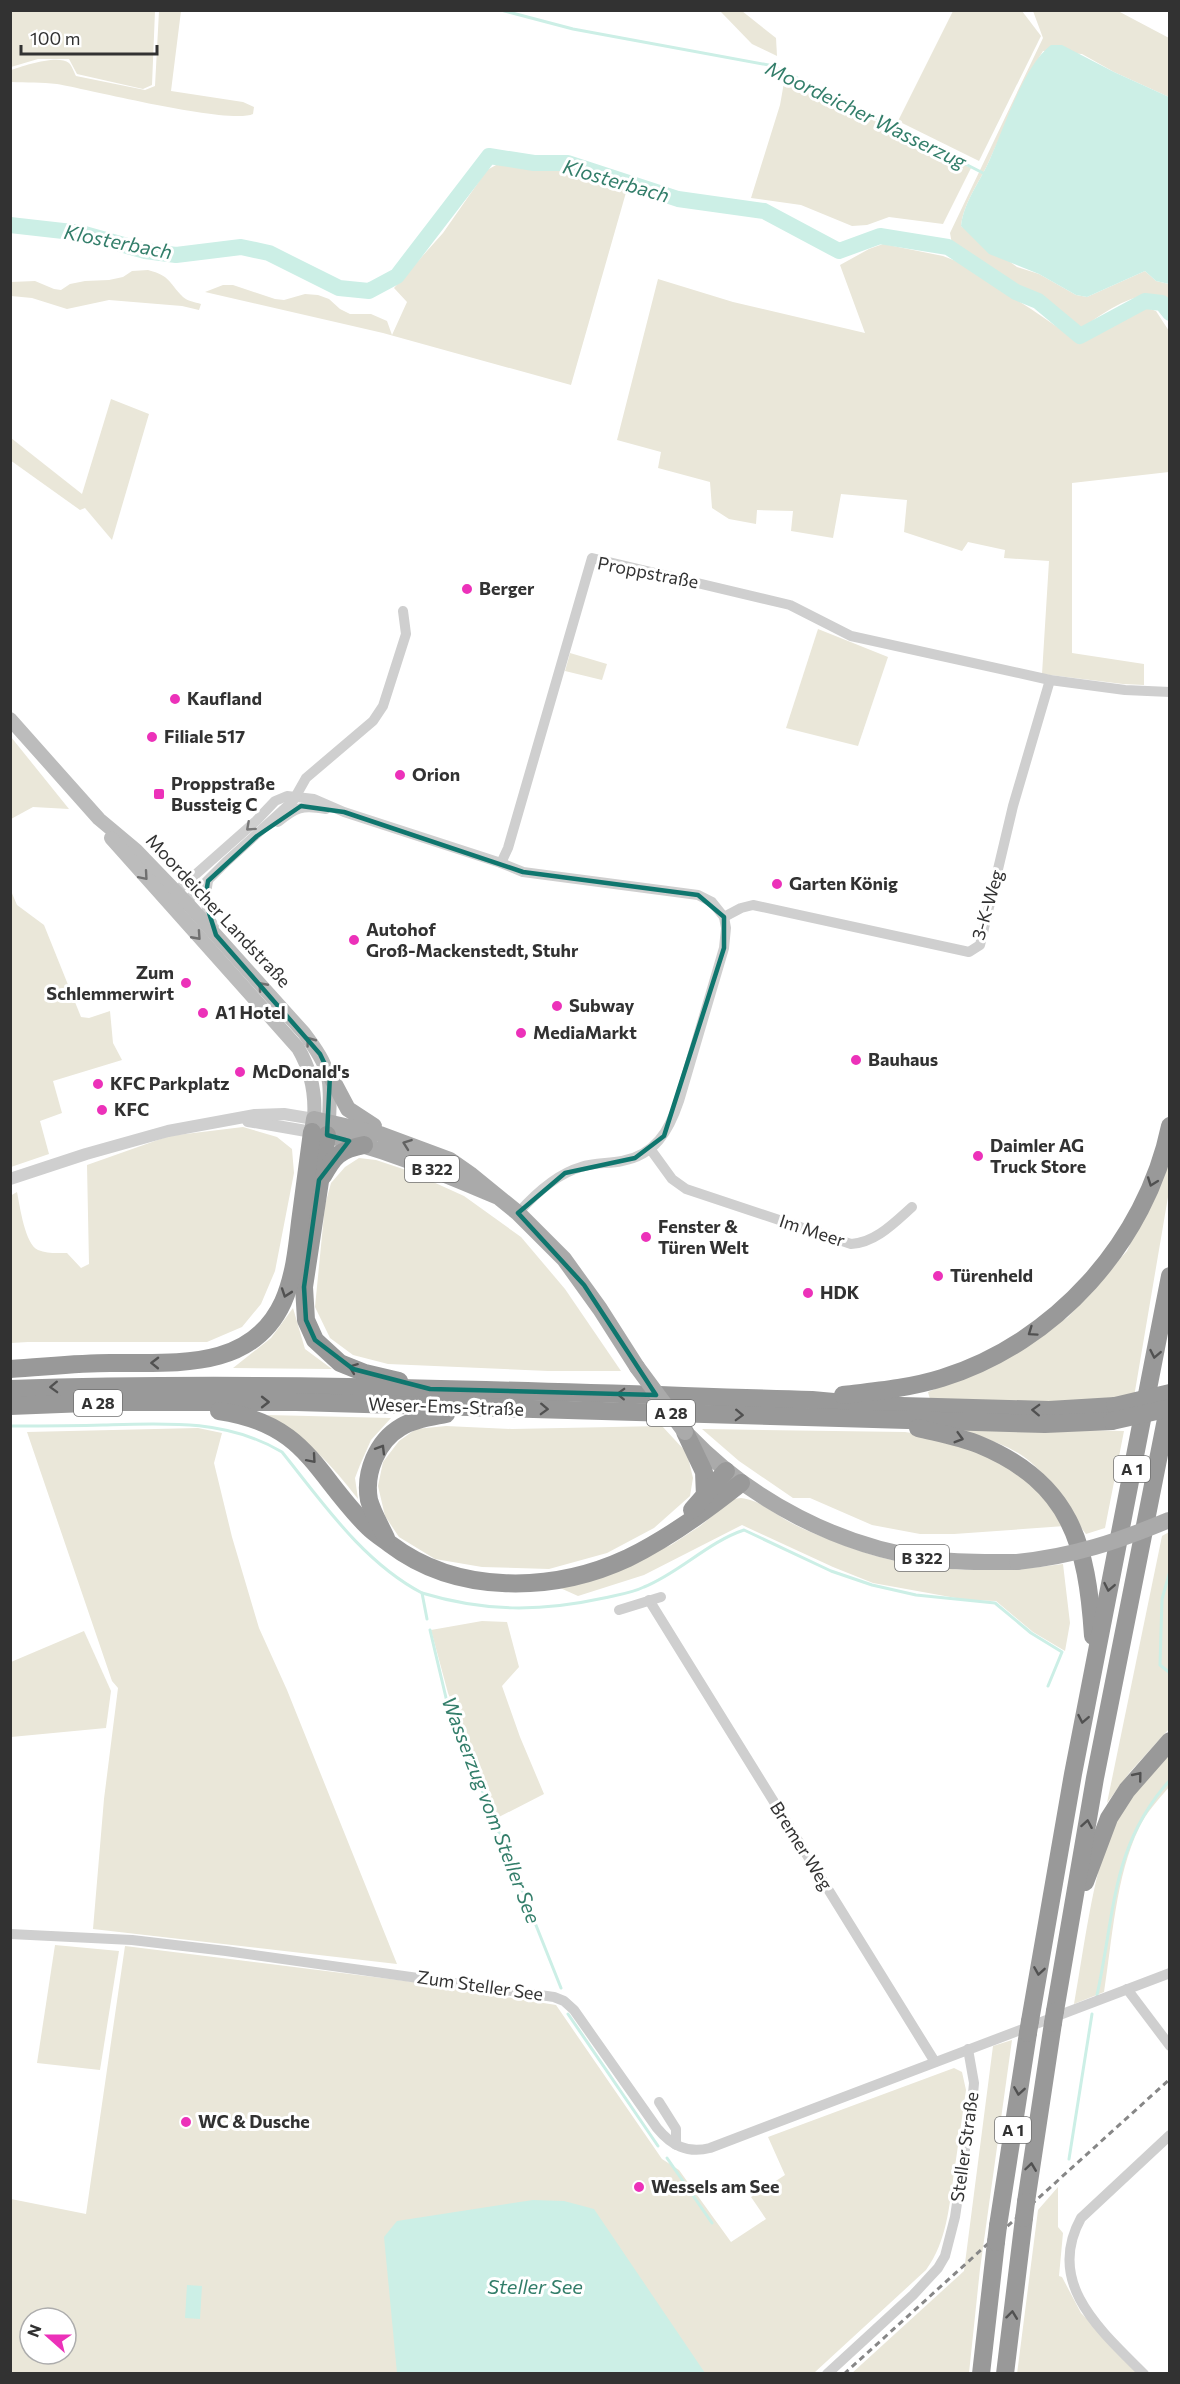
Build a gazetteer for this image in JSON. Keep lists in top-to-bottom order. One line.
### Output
{"streets":{"highway":["A 28","Weser-Ems-Straße","A 1"],"main road":["Moordeicher Landstraße","B 322"],"street":["Proppstraße","3-K-Weg","Im Meer","Bremer Weg","Zum Steller See","Steller Straße"]},"crossings":[["Proppstraße","3-K-Weg"],["Moordeicher Landstraße","B 322"]],"water":["Moordeicher Wasserzug","Klosterbach","Wasserzug vom Steller See","Steller See"],"places":{"other":["Berger","Kaufland","Filiale 517","Orion","Garten König","Autohof Groß-Mackenstedt, Stuhr","Zum Schlemmerwirt","Subway","A1 Hotel","MediaMarkt","Bauhaus","McDonald's","KFC Parkplatz","KFC","Daimler AG Truck Store","Fenster & Türen Welt","Türenheld","HDK","WC & Dusche","Wessels am See"],"transit":["Proppstraße Bussteig C"]},"scale_bar":"100 m","north":"left"}
